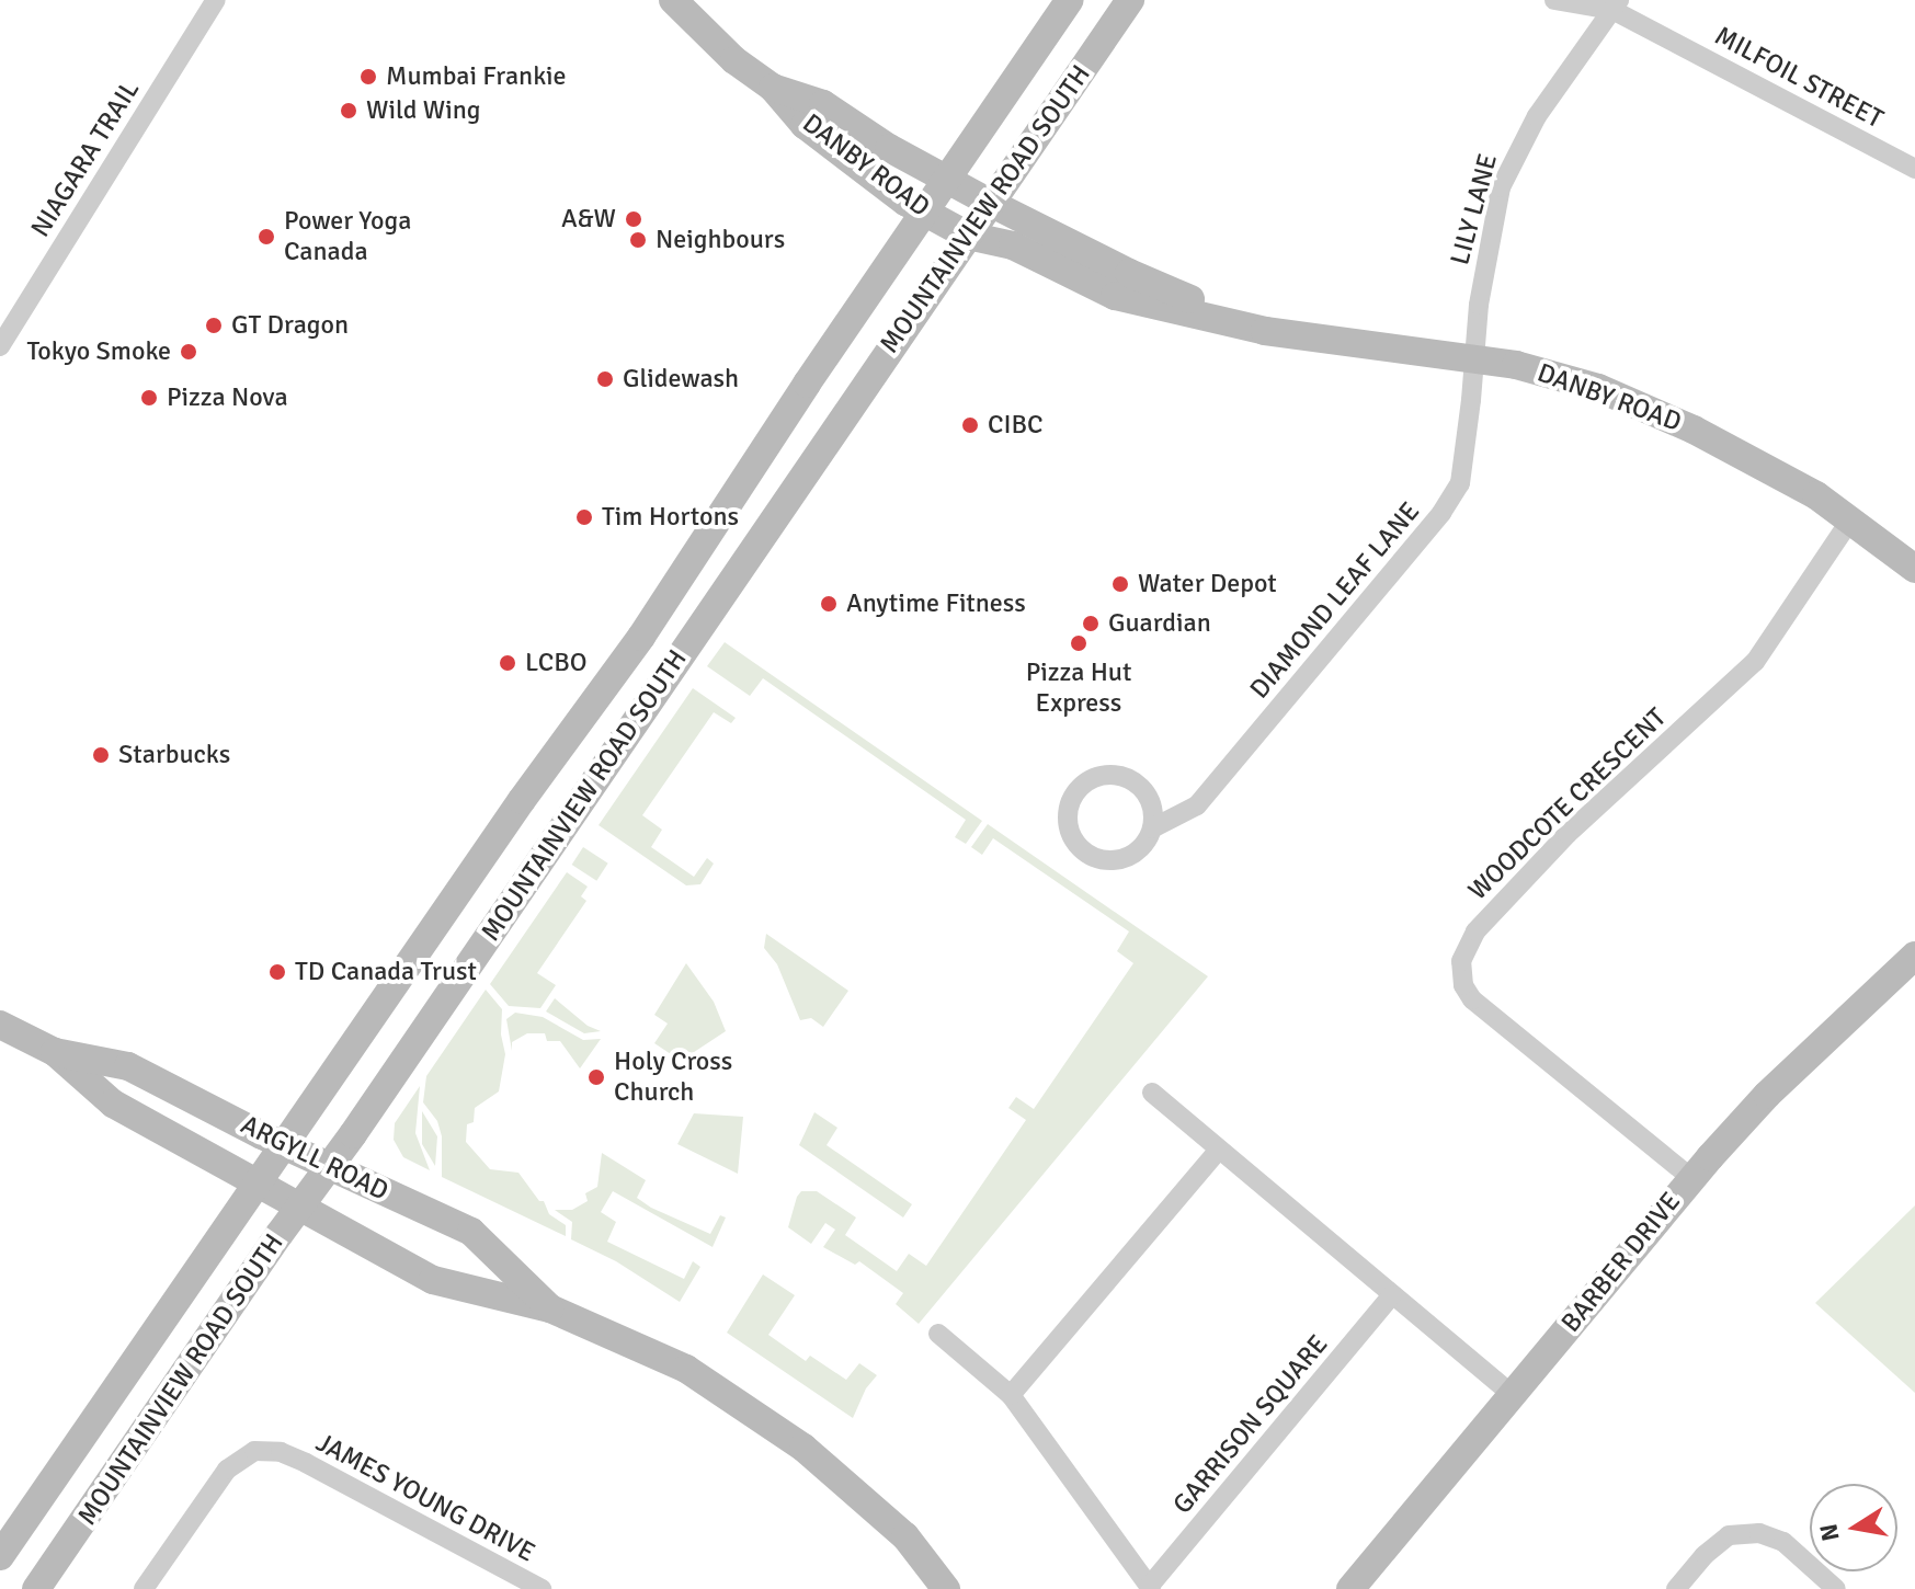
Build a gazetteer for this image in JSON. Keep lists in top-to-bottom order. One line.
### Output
{"streets":{"street":["MILFOIL STREET","NIAGARA TRAIL","DANBY ROAD","MOUNTAINVIEW ROAD SOUTH","LILY LANE","DIAMOND LEAF LANE","WOODCOTE CRESCENT","ARGYLL ROAD","BARBER DRIVE","GARRISON SQUARE","JAMES YOUNG DRIVE"]},"crossings":[["MILFOIL STREET","LILY LANE"],["DANBY ROAD","MOUNTAINVIEW ROAD SOUTH"],["DANBY ROAD","LILY LANE"],["DANBY ROAD","DIAMOND LEAF LANE"],["DANBY ROAD","WOODCOTE CRESCENT"],["MOUNTAINVIEW ROAD SOUTH","ARGYLL ROAD"],["LILY LANE","DIAMOND LEAF LANE"],["WOODCOTE CRESCENT","BARBER DRIVE"]],"places":["Mumbai Frankie","Wild Wing","A&W","Power Yoga Canada","Neighbours","GT Dragon","Tokyo Smoke","Glidewash","Pizza Nova","CIBC","Tim Hortons","Water Depot","Anytime Fitness","Guardian","Pizza Hut Express","LCBO","Starbucks","TD Canada Trust","Holy Cross Church"],"north":"left"}
